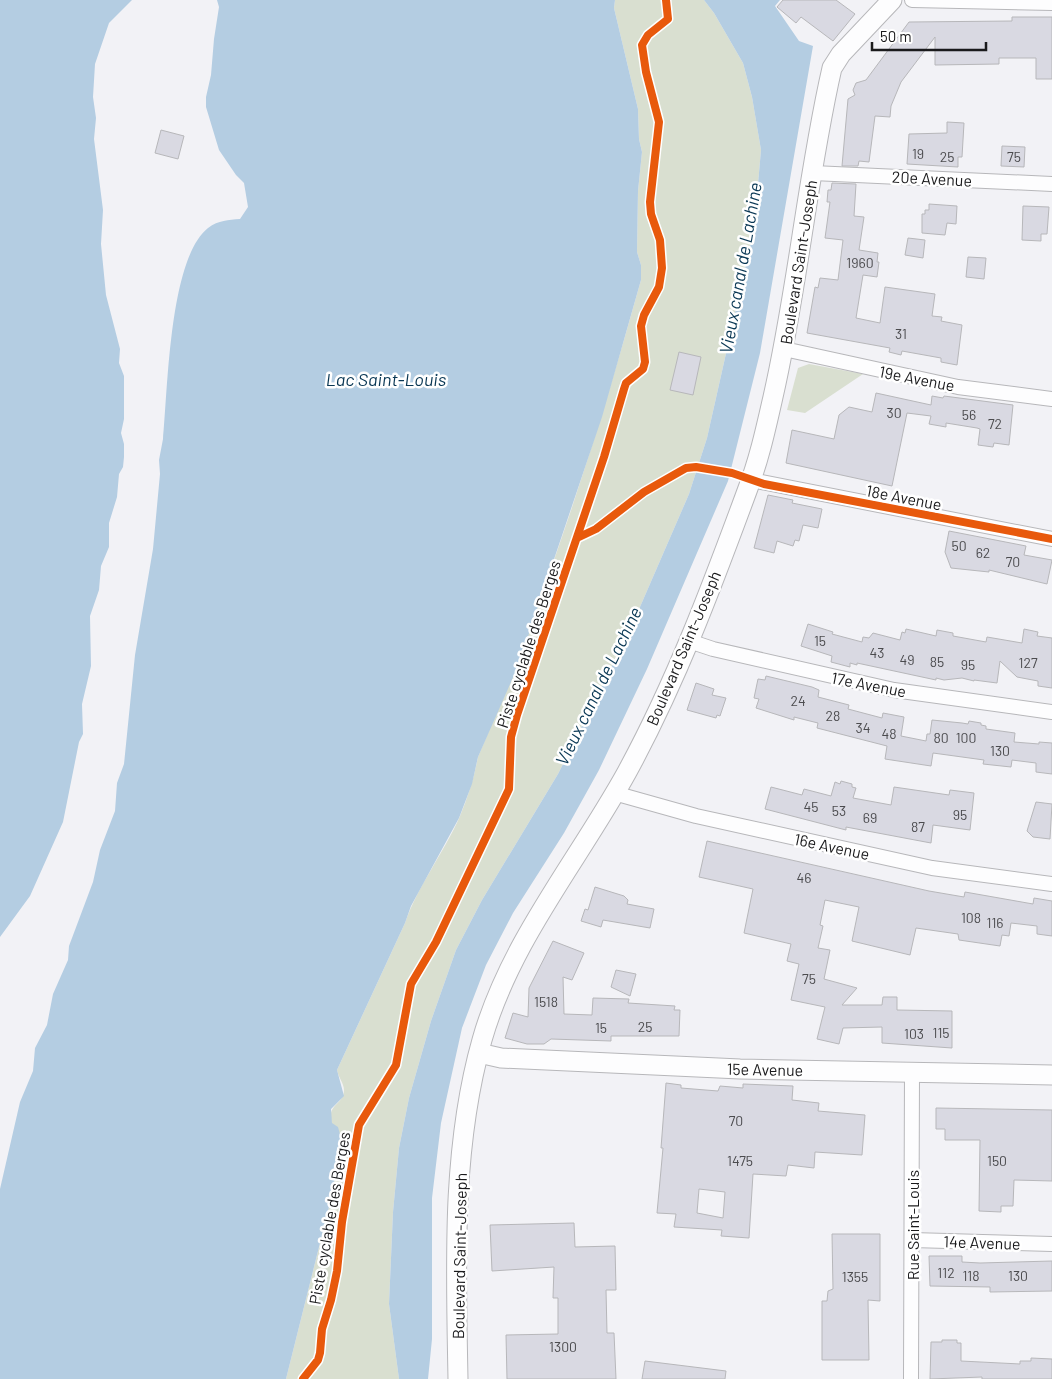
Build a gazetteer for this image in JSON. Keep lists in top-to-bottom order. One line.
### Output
{"streets":{"street":["20e Avenue","Boulevard Saint-Joseph","19e Avenue","18e Avenue","17e Avenue","16e Avenue","15e Avenue","Rue Saint-Louis","14e Avenue"],"cycle path":["Piste cyclable des Berges"]},"crossings":[["20e Avenue","Boulevard Saint-Joseph"],["Boulevard Saint-Joseph","19e Avenue"],["Boulevard Saint-Joseph","18e Avenue"],["Boulevard Saint-Joseph","17e Avenue"],["Boulevard Saint-Joseph","16e Avenue"],["Boulevard Saint-Joseph","15e Avenue"],["15e Avenue","Rue Saint-Louis"],["Rue Saint-Louis","14e Avenue"]],"water":["Vieux canal de Lachine","Lac Saint-Louis"],"house_numbers":["19","25","75","1960","31","30","56","72","50","62","70","15","43","49","85","127","95","24","28","34","48","80","100","130","45","53","95","69","87","46","108","116","75","1518","25","15","115","103","70","1475","150","112","118","130","1355","1300"],"scale_bar":"50 m"}
